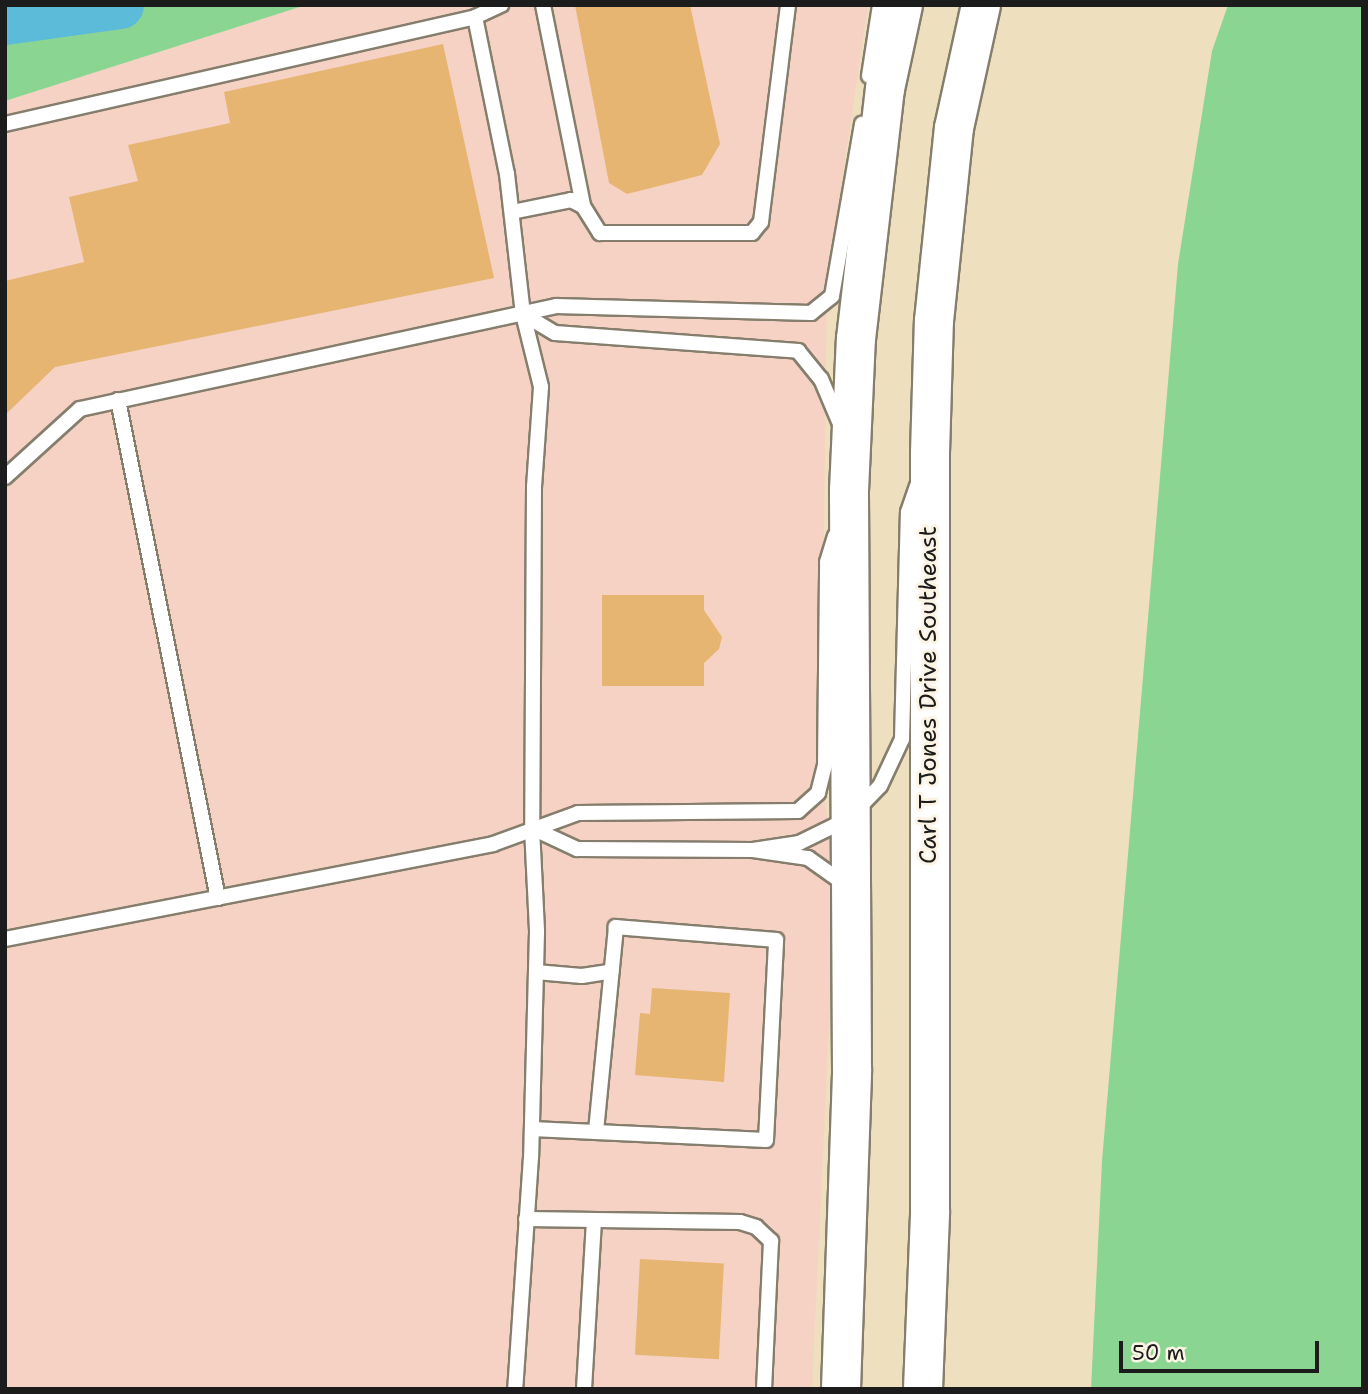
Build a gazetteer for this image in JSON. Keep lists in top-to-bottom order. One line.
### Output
{"streets":{"main road":["Carl T Jones Drive Southeast"]},"scale_bar":"50 m"}
